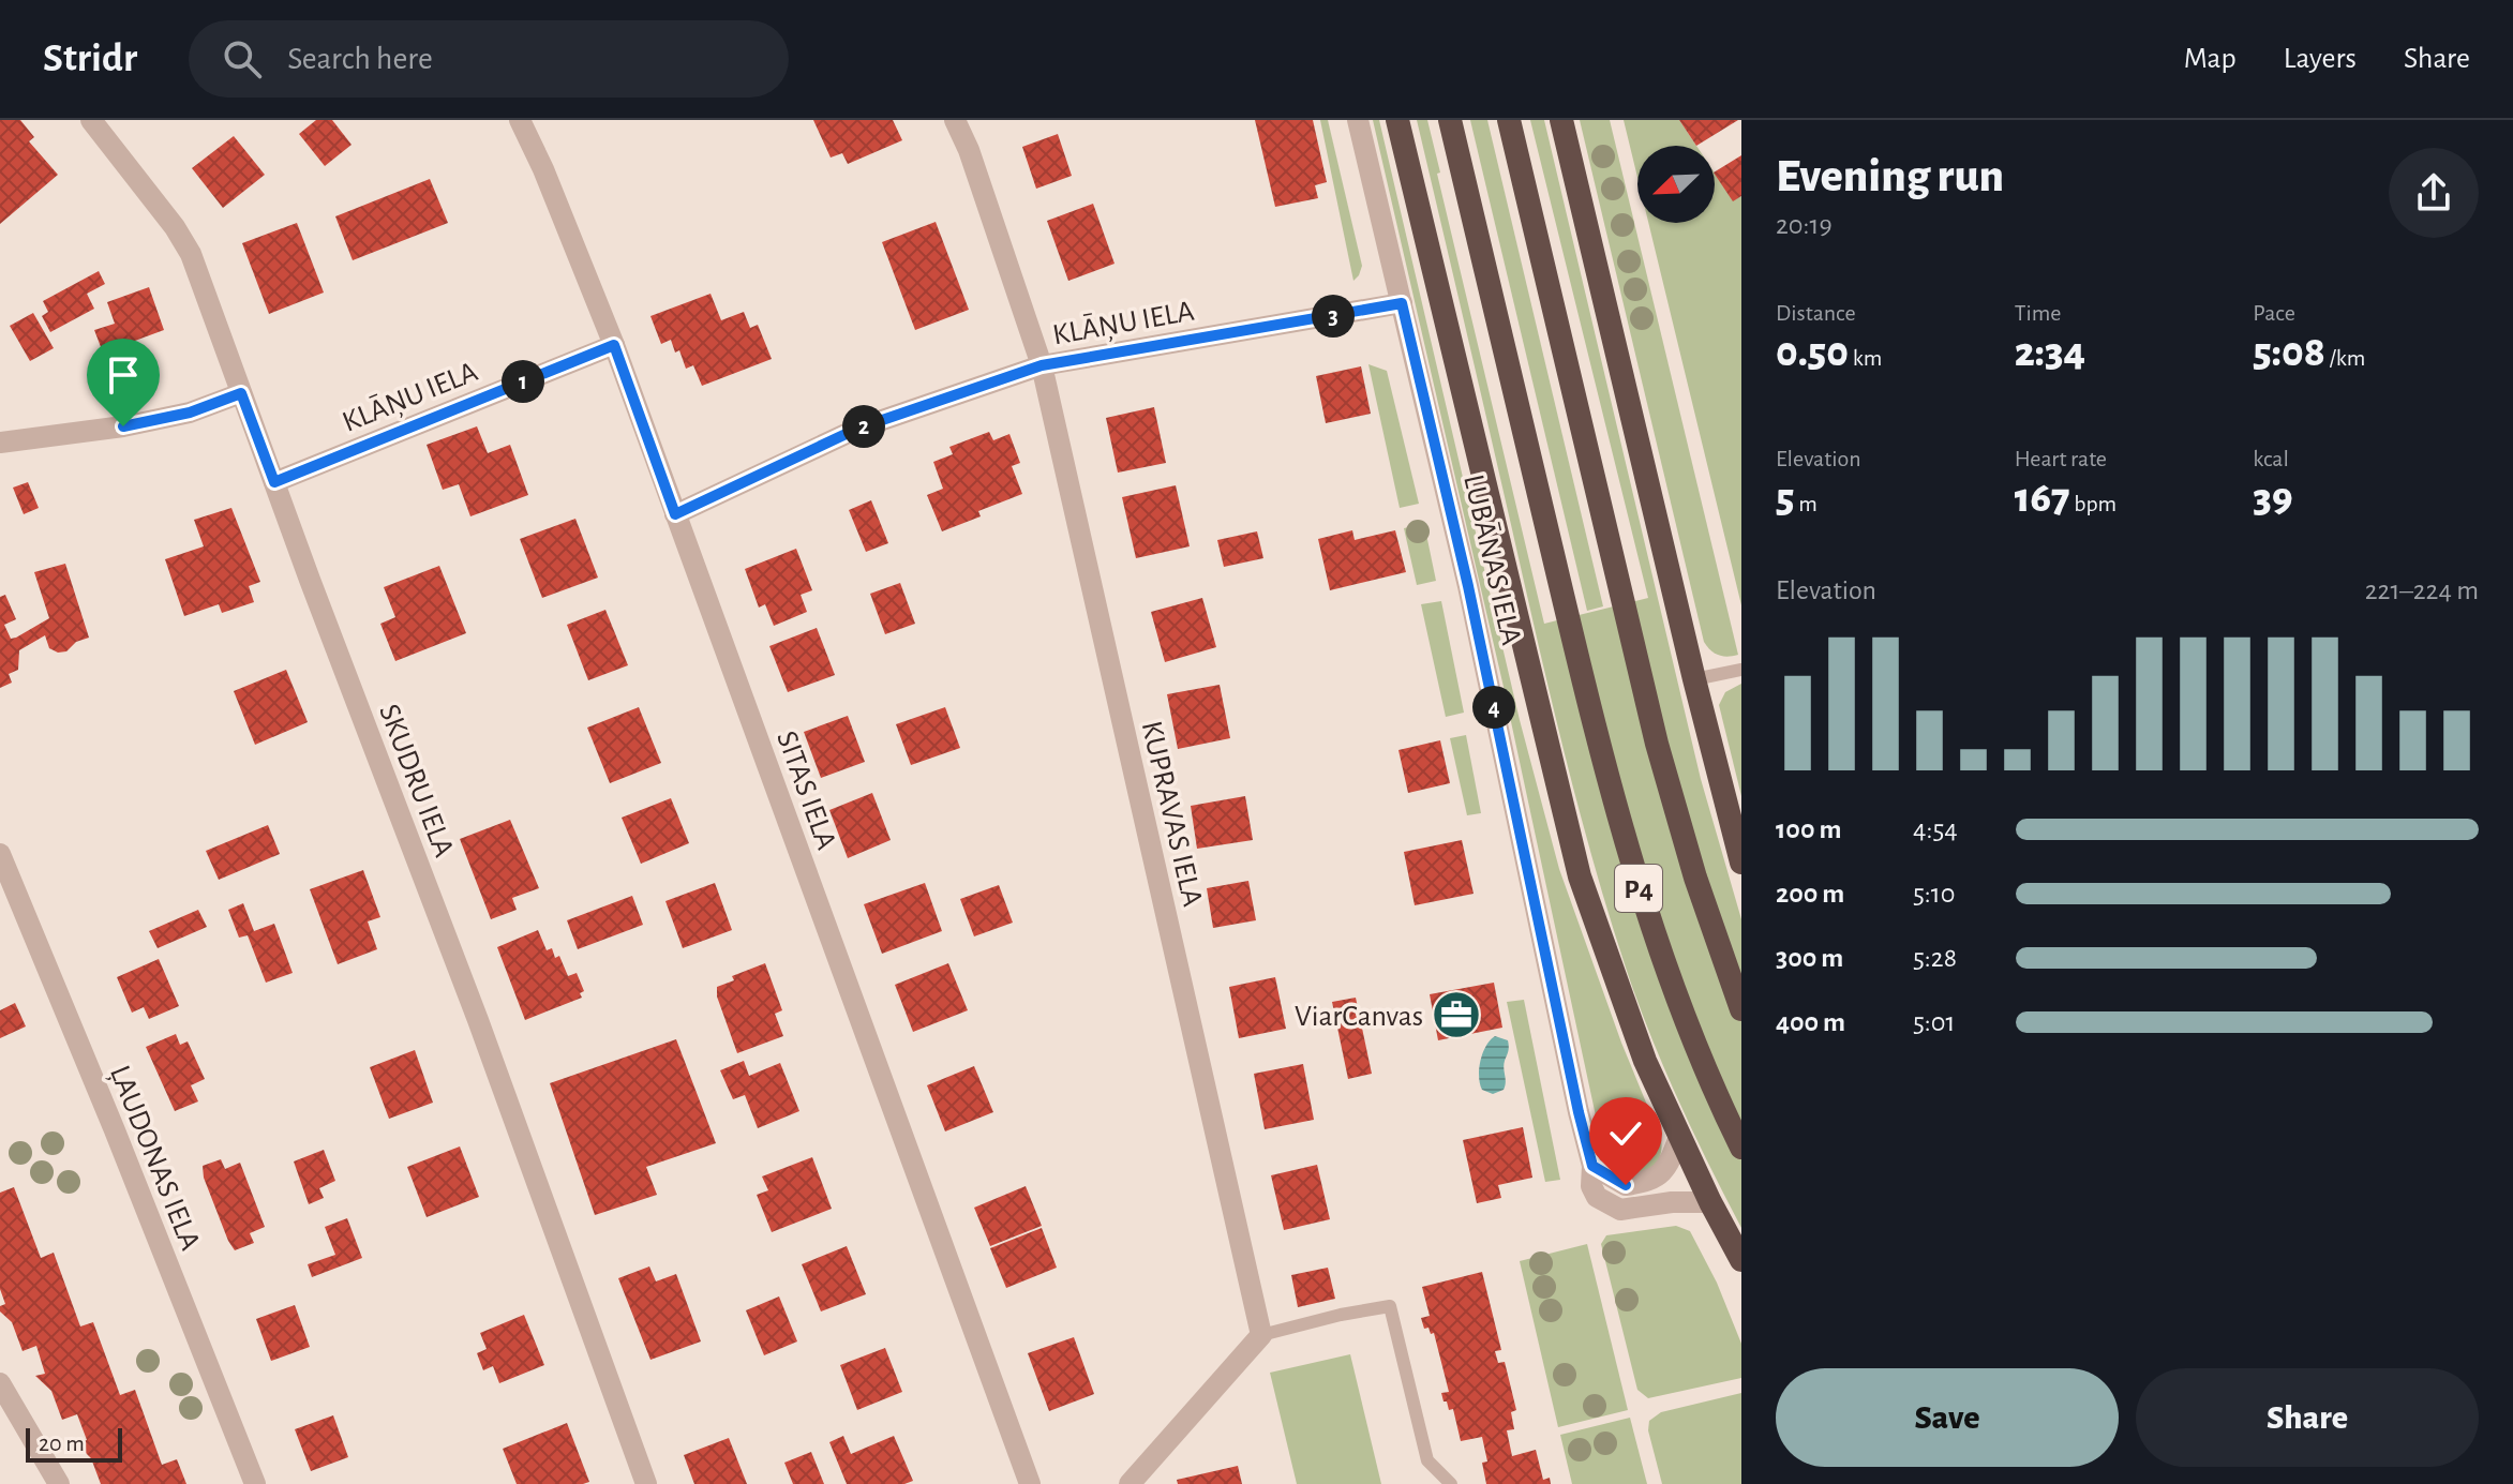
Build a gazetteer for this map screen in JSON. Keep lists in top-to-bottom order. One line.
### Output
{"streets":{"highway":["LUBĀNAS IELA","P4"],"street":["KLĀŅU IELA","SKUDRU IELA","SITAS IELA","KUPRAVAS IELA","ĻAUDONAS IELA"]},"crossings":[["KLĀŅU IELA","LUBĀNAS IELA"],["KLĀŅU IELA","SKUDRU IELA"],["KLĀŅU IELA","SITAS IELA"],["KLĀŅU IELA","KUPRAVAS IELA"]],"places":{"office":["ViarCanvas"]},"scale_bar":"20 m","north":"bottom left","page":{"header":"Stridr","search":"Search here","nav":["Map","Layers","Share"],"heading":["Evening run","20:19"],"stats":[["Distance","0.50 km"],["Time","2:34"],["Pace","5:08 /km"],["Elevation","5 m"],["Heart rate","167 bpm"],["kcal","39"]],"pins":["3","1","2","4"],"chart":["Elevation","221–224 m"],"list":[{"name":"100 m","note":"4:54"},{"name":"200 m","note":"5:10"},{"name":"300 m","note":"5:28"},{"name":"400 m","note":"5:01"}],"buttons":["Save","Share"],"scale":"20 m"}}
